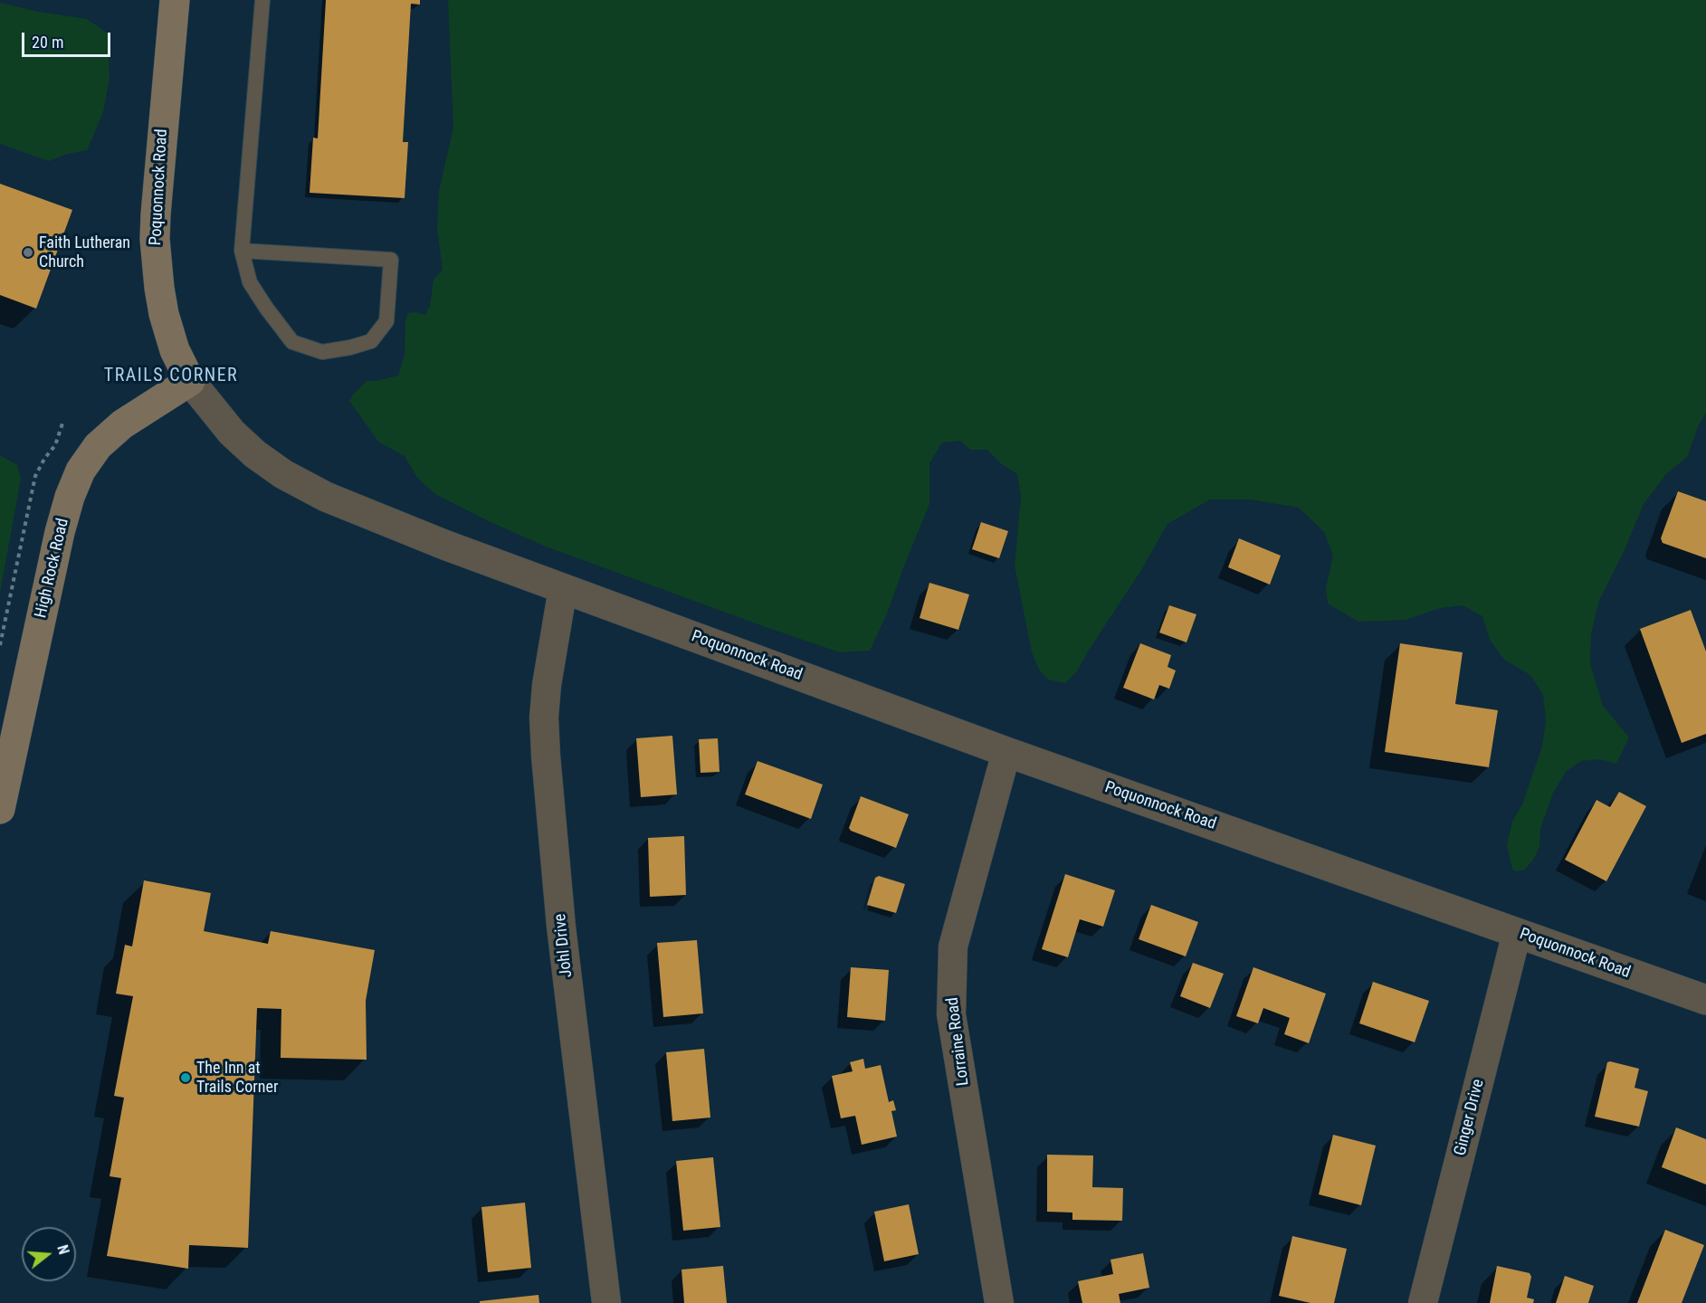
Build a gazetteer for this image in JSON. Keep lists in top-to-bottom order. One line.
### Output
{"streets":{"main road":["Poquonnock Road","High Rock Road"],"street":["Johl Drive","Lorraine Road","Ginger Drive"]},"crossings":[["Poquonnock Road","High Rock Road"],["Poquonnock Road","Johl Drive"],["Poquonnock Road","Lorraine Road"],["Poquonnock Road","Ginger Drive"]],"districts":["TRAILS CORNER"],"places":["Faith Lutheran Church","The Inn at Trails Corner"],"scale_bar":"20 m","north":"right"}
